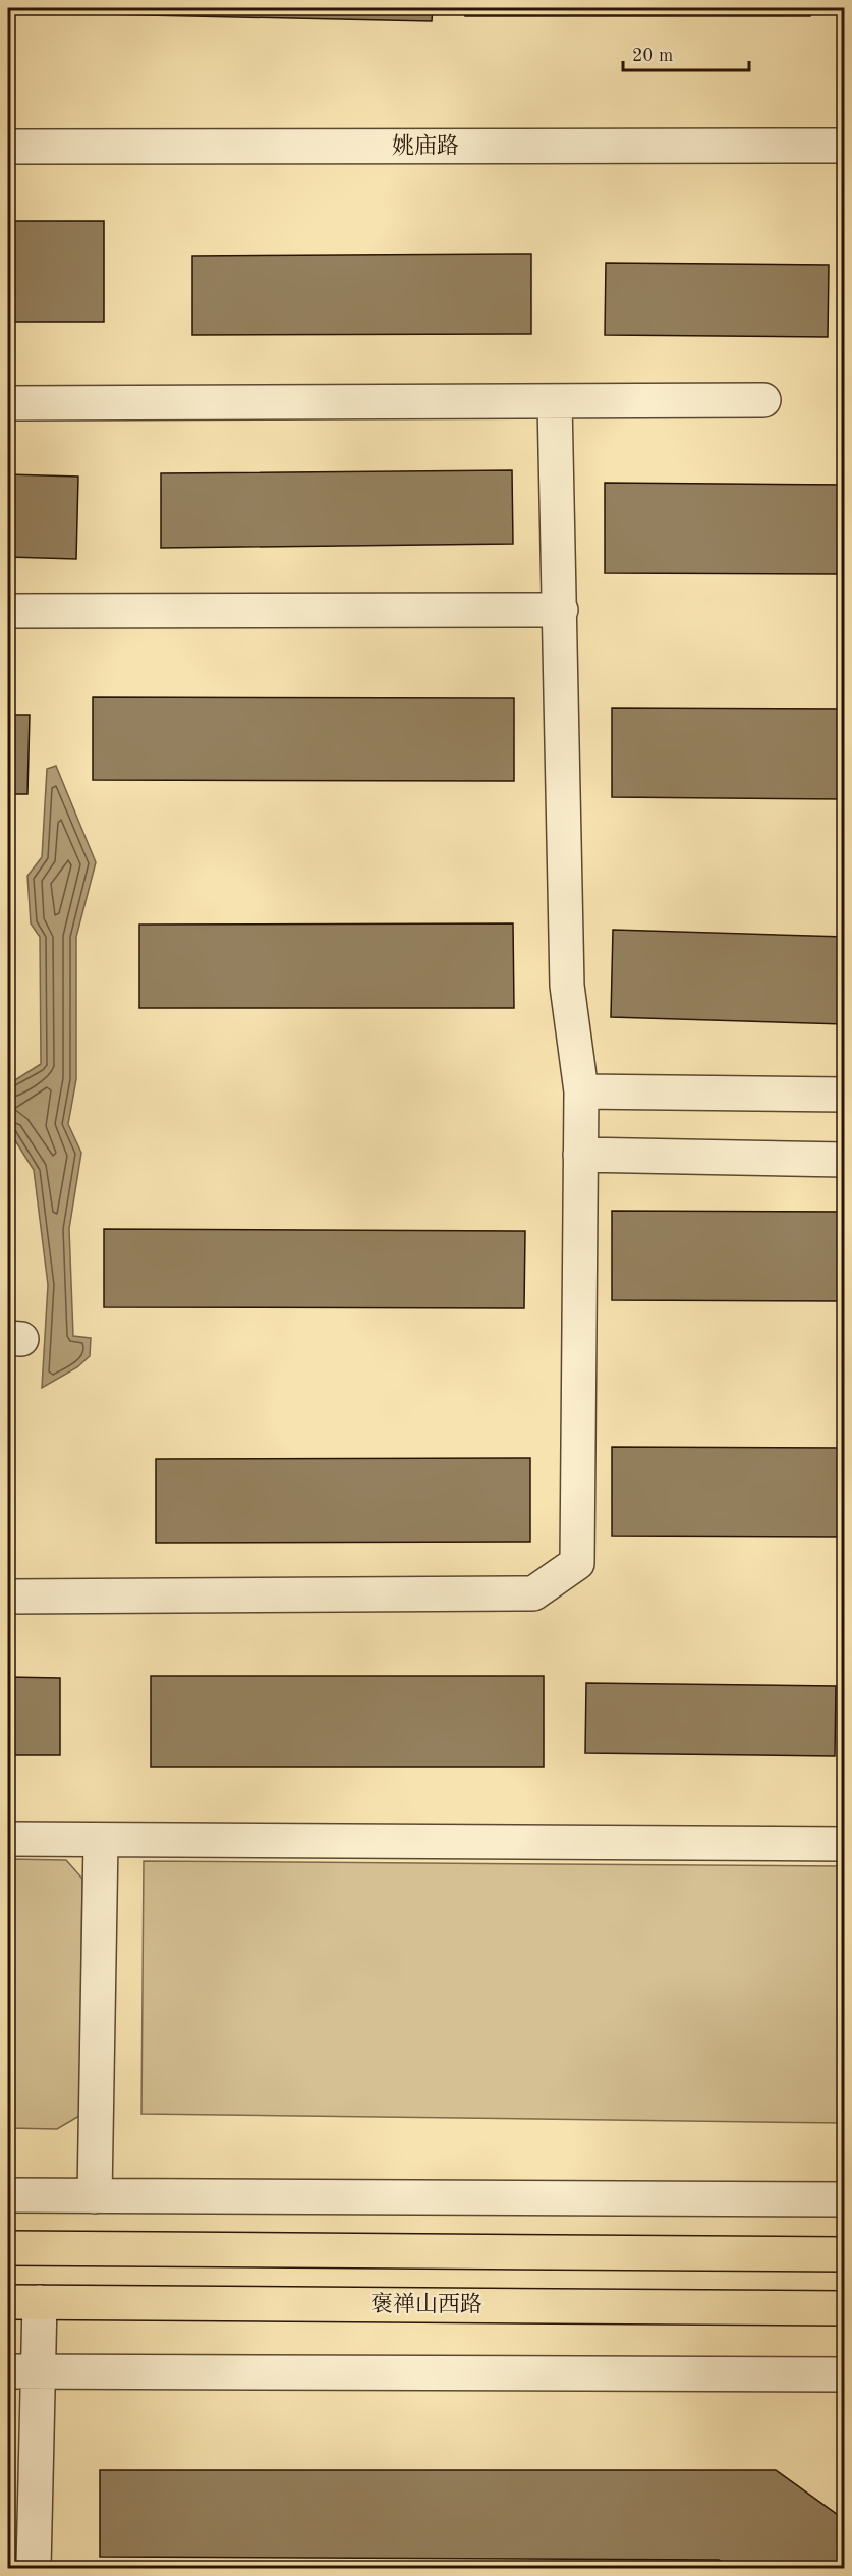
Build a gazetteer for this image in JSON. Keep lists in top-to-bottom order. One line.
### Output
{"streets":{"main road":["褒禅山西路"],"street":["姚庙路"]},"scale_bar":"20 m"}
